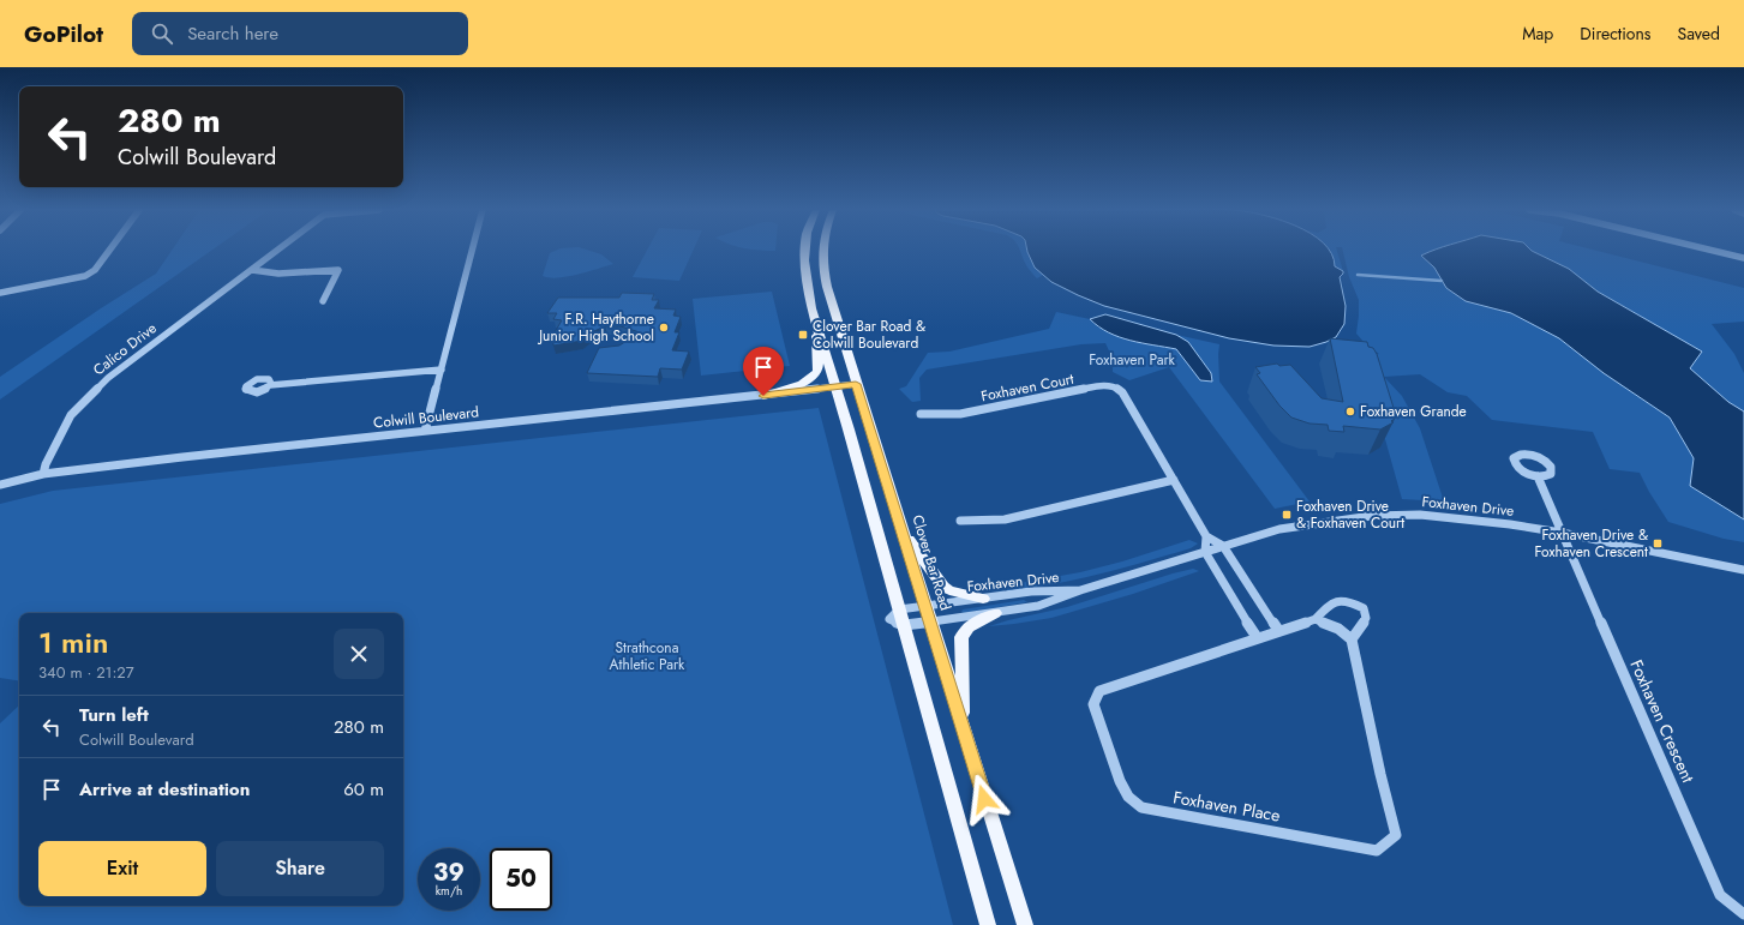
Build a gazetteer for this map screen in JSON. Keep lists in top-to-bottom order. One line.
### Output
{"streets":{"main road":["Clover Bar Road"],"street":["Calico Drive","Foxhaven Court","Colwill Boulevard","Foxhaven Drive","Foxhaven Crescent","Foxhaven Place"]},"crossings":[["Calico Drive","Colwill Boulevard"],["Colwill Boulevard","Clover Bar Road"],["Foxhaven Drive","Clover Bar Road"],["Foxhaven Drive","Foxhaven Crescent"]],"parks":["Foxhaven Park","Strathcona Athletic Park"],"places":{"other":["F.R. Haythorne Junior High School","Foxhaven Grande"],"transit":["Clover Bar Road & Colwill Boulevard","Foxhaven Drive & Foxhaven Court","Foxhaven Drive & Foxhaven Crescent"]},"page":{"header":"GoPilot","search":"Search here","nav":["Map","Directions","Saved"],"turn":["280 m","Colwill Boulevard"],"heading":["1 min","340 m · 21:27"],"list":[{"name":"Turn left","note":"Colwill Boulevard","value":"280 m"},{"name":"Arrive at destination","value":"60 m"}],"buttons":["Exit","Share"],"speed":"39 km/h","limit":"50"}}
